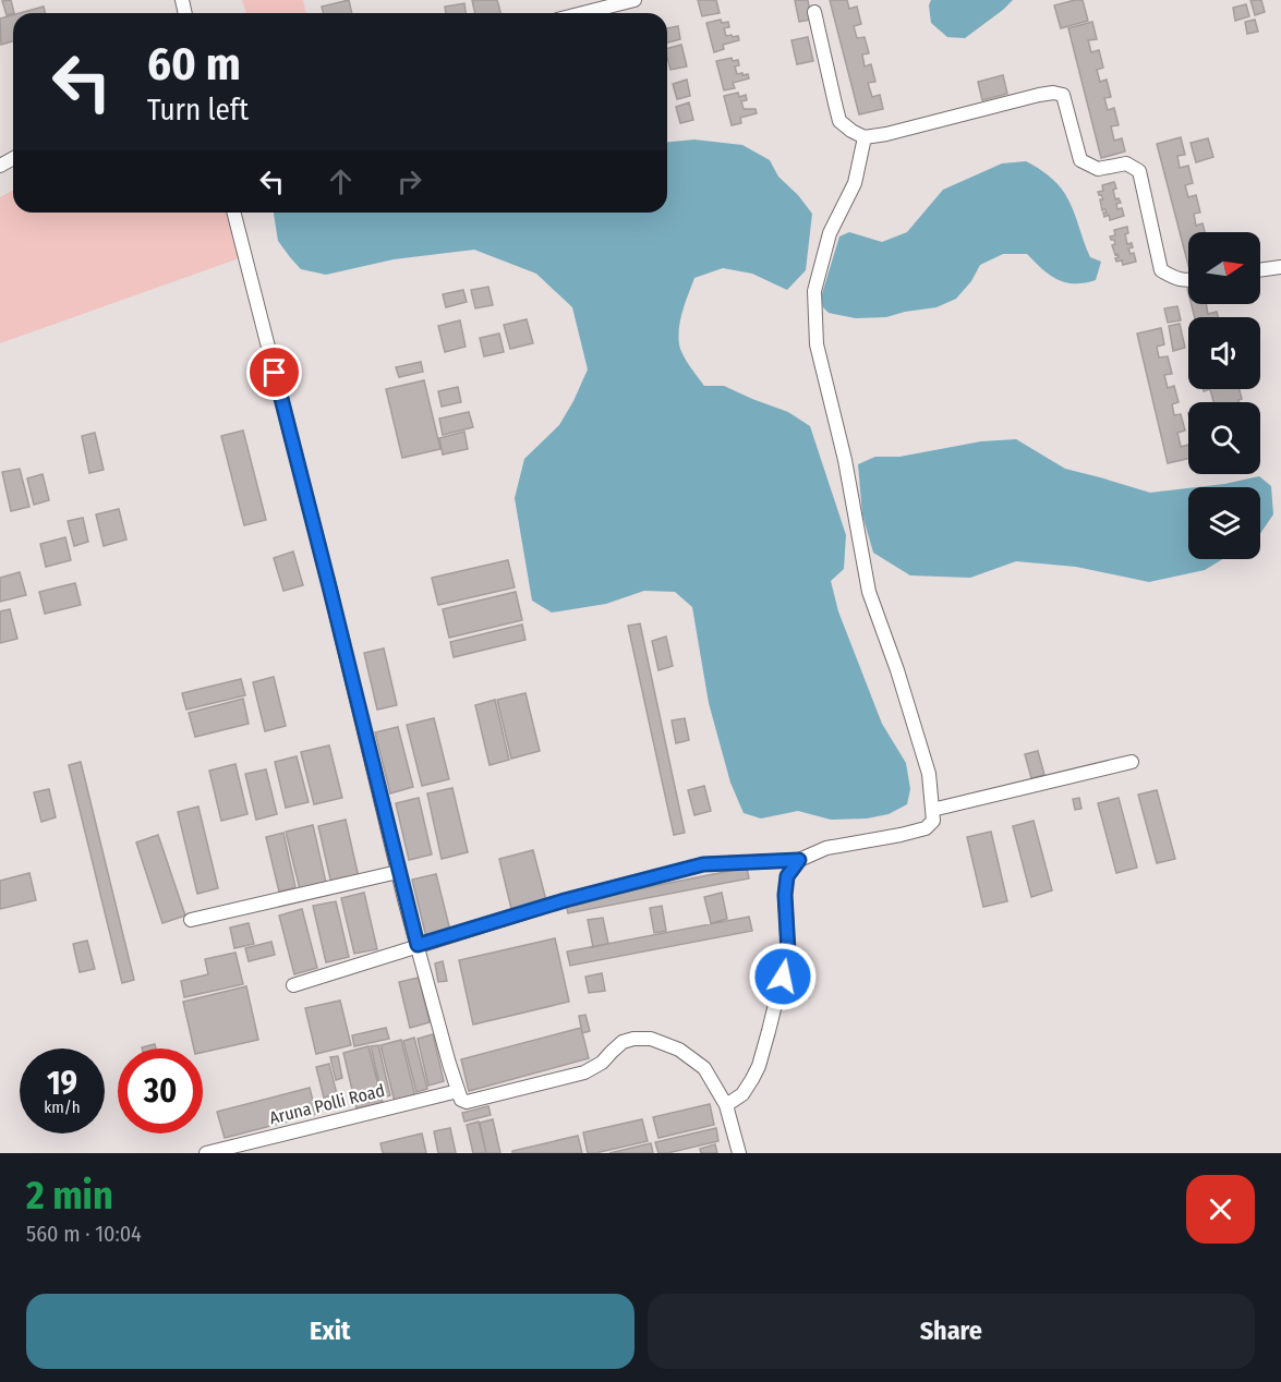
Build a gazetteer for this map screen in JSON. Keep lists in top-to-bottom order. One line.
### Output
{"streets":{"street":["Aruna Polli Road"]},"north":"right","page":{"turn":["60 m","Turn left"],"speed":"19 km/h","limit":"30","heading":["2 min","560 m · 10:04"],"buttons":["Exit","Share"]}}
